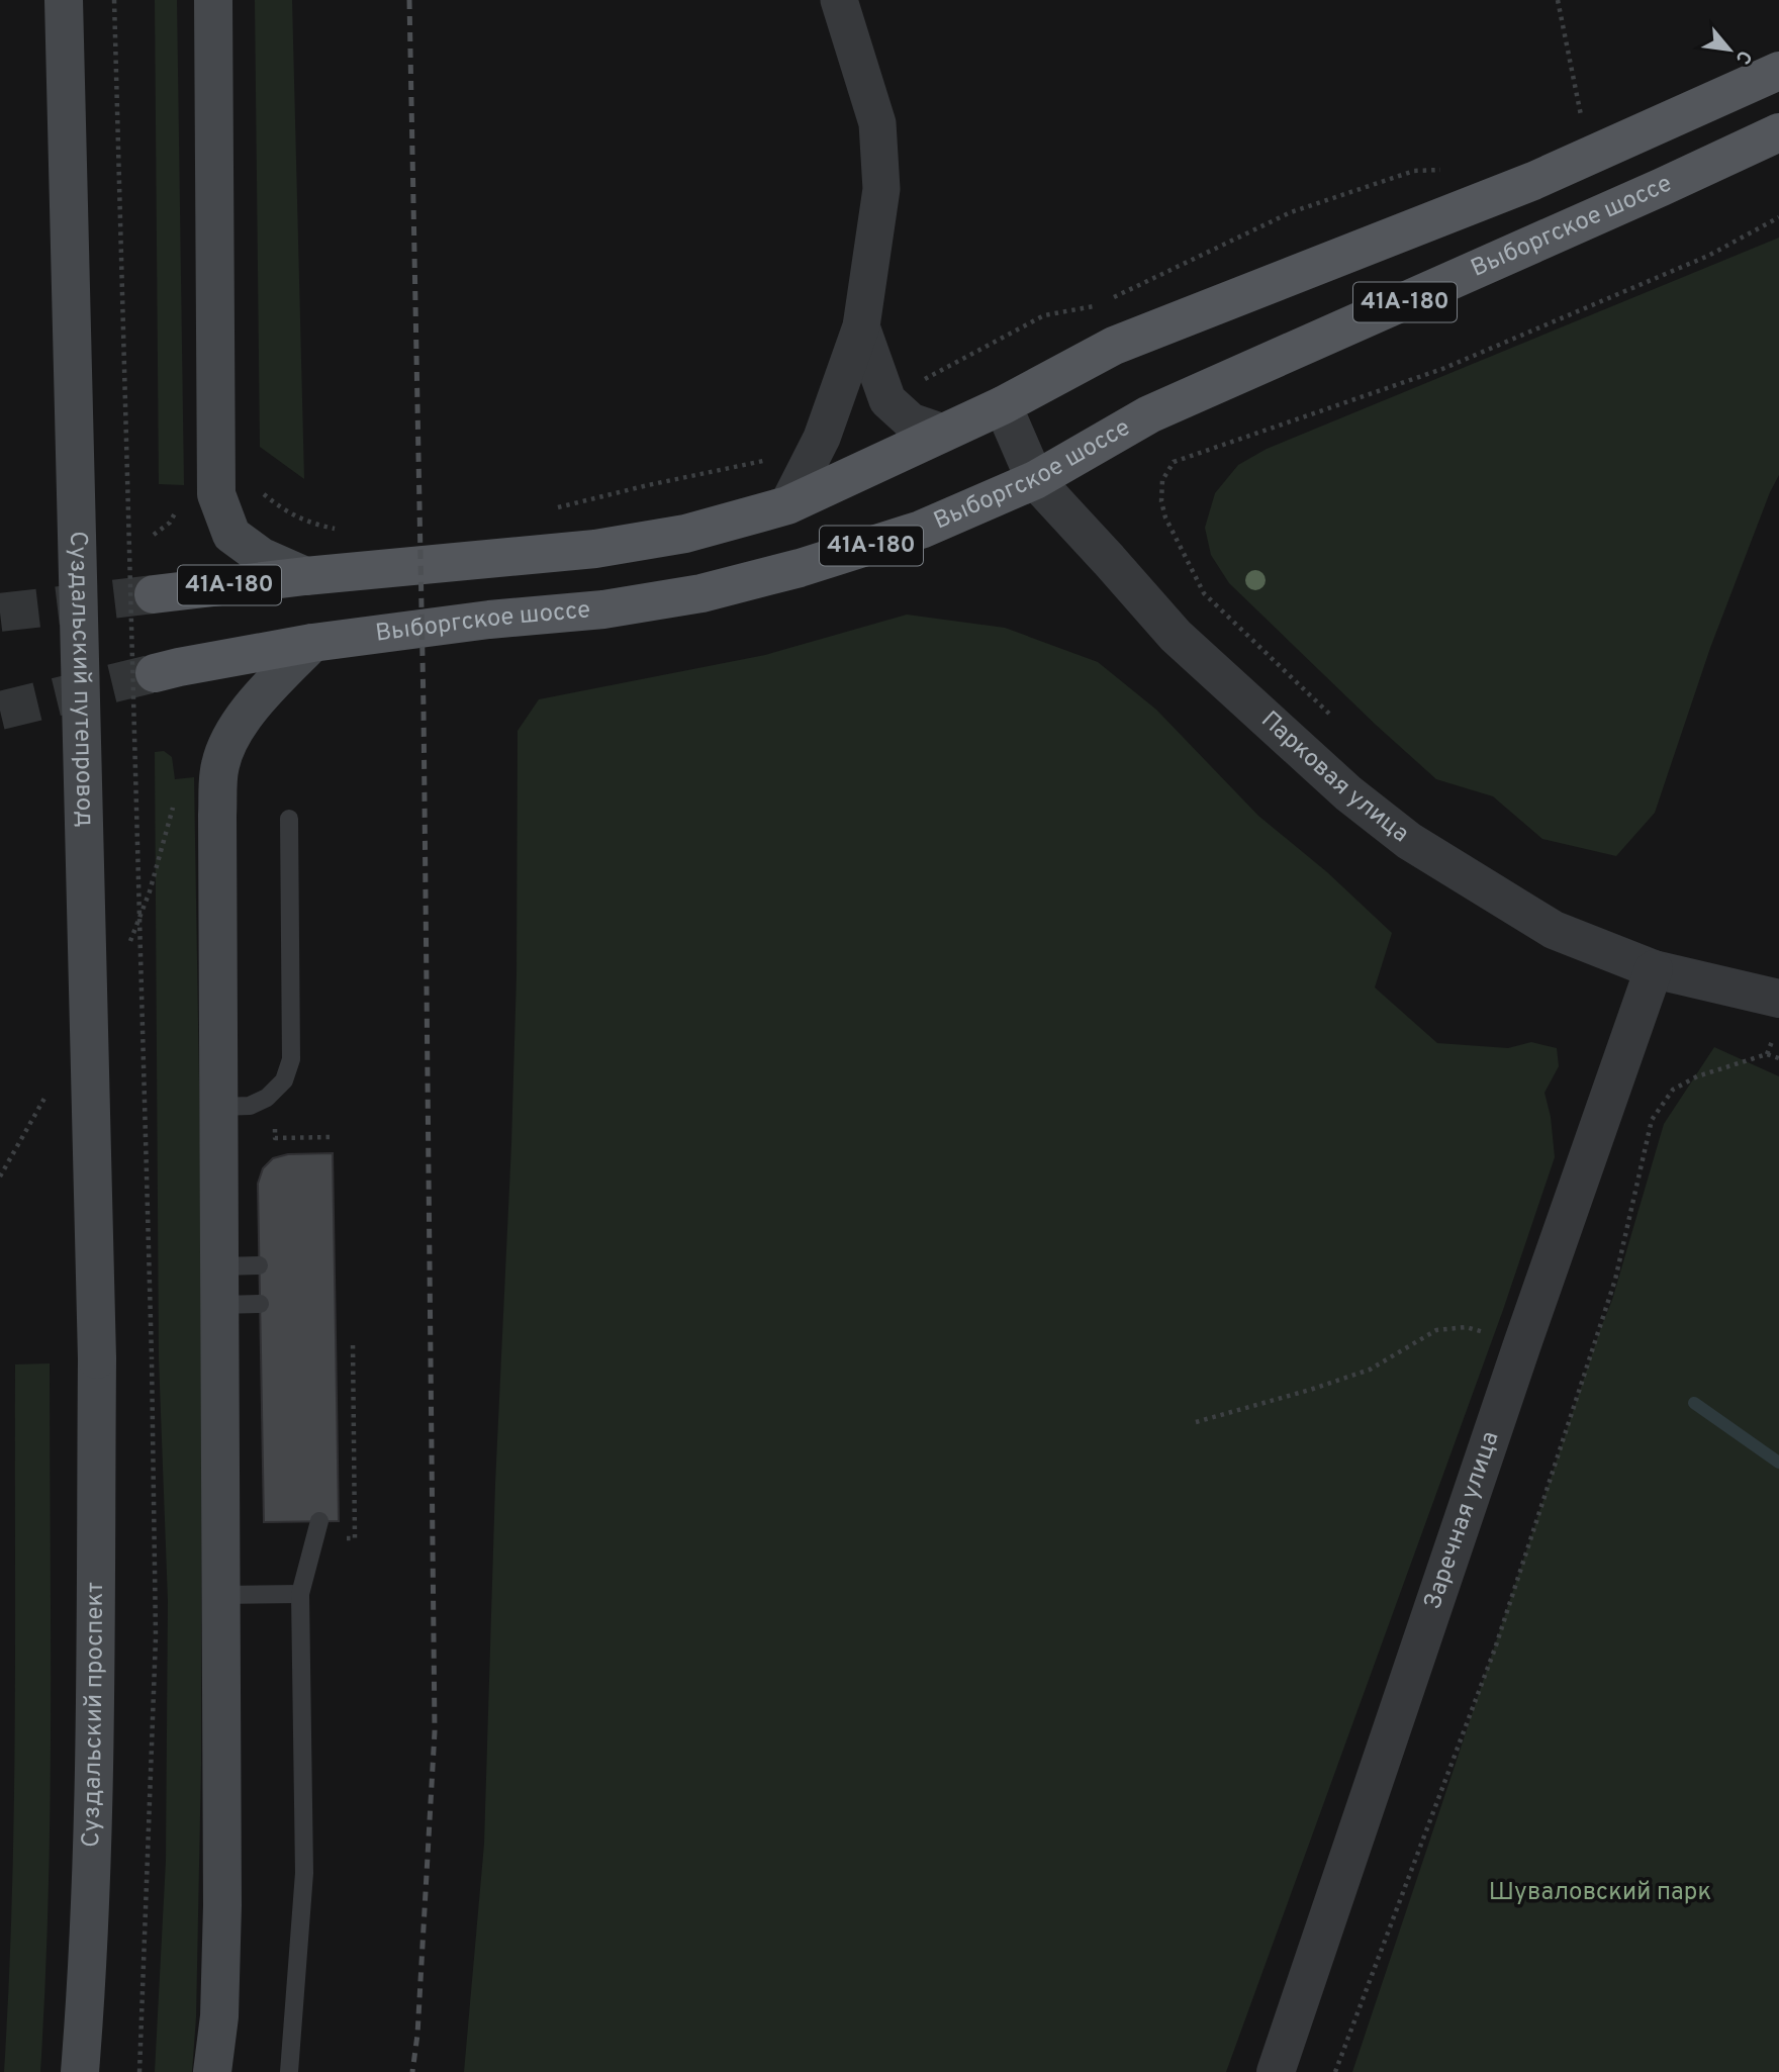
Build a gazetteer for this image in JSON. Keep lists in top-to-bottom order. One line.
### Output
{"streets":{"main road":["Выборгское шоссе","41А-180","Суздальский путепровод","Суздальский проспект"],"street":["Парковая улица","Заречная улица"]},"crossings":[["Выборгское шоссе","Парковая улица"],["41А-180","Парковая улица"],["Суздальский путепровод","Суздальский проспект"],["Парковая улица","Заречная улица"]],"parks":["Шуваловский парк"],"north":"bottom right"}
